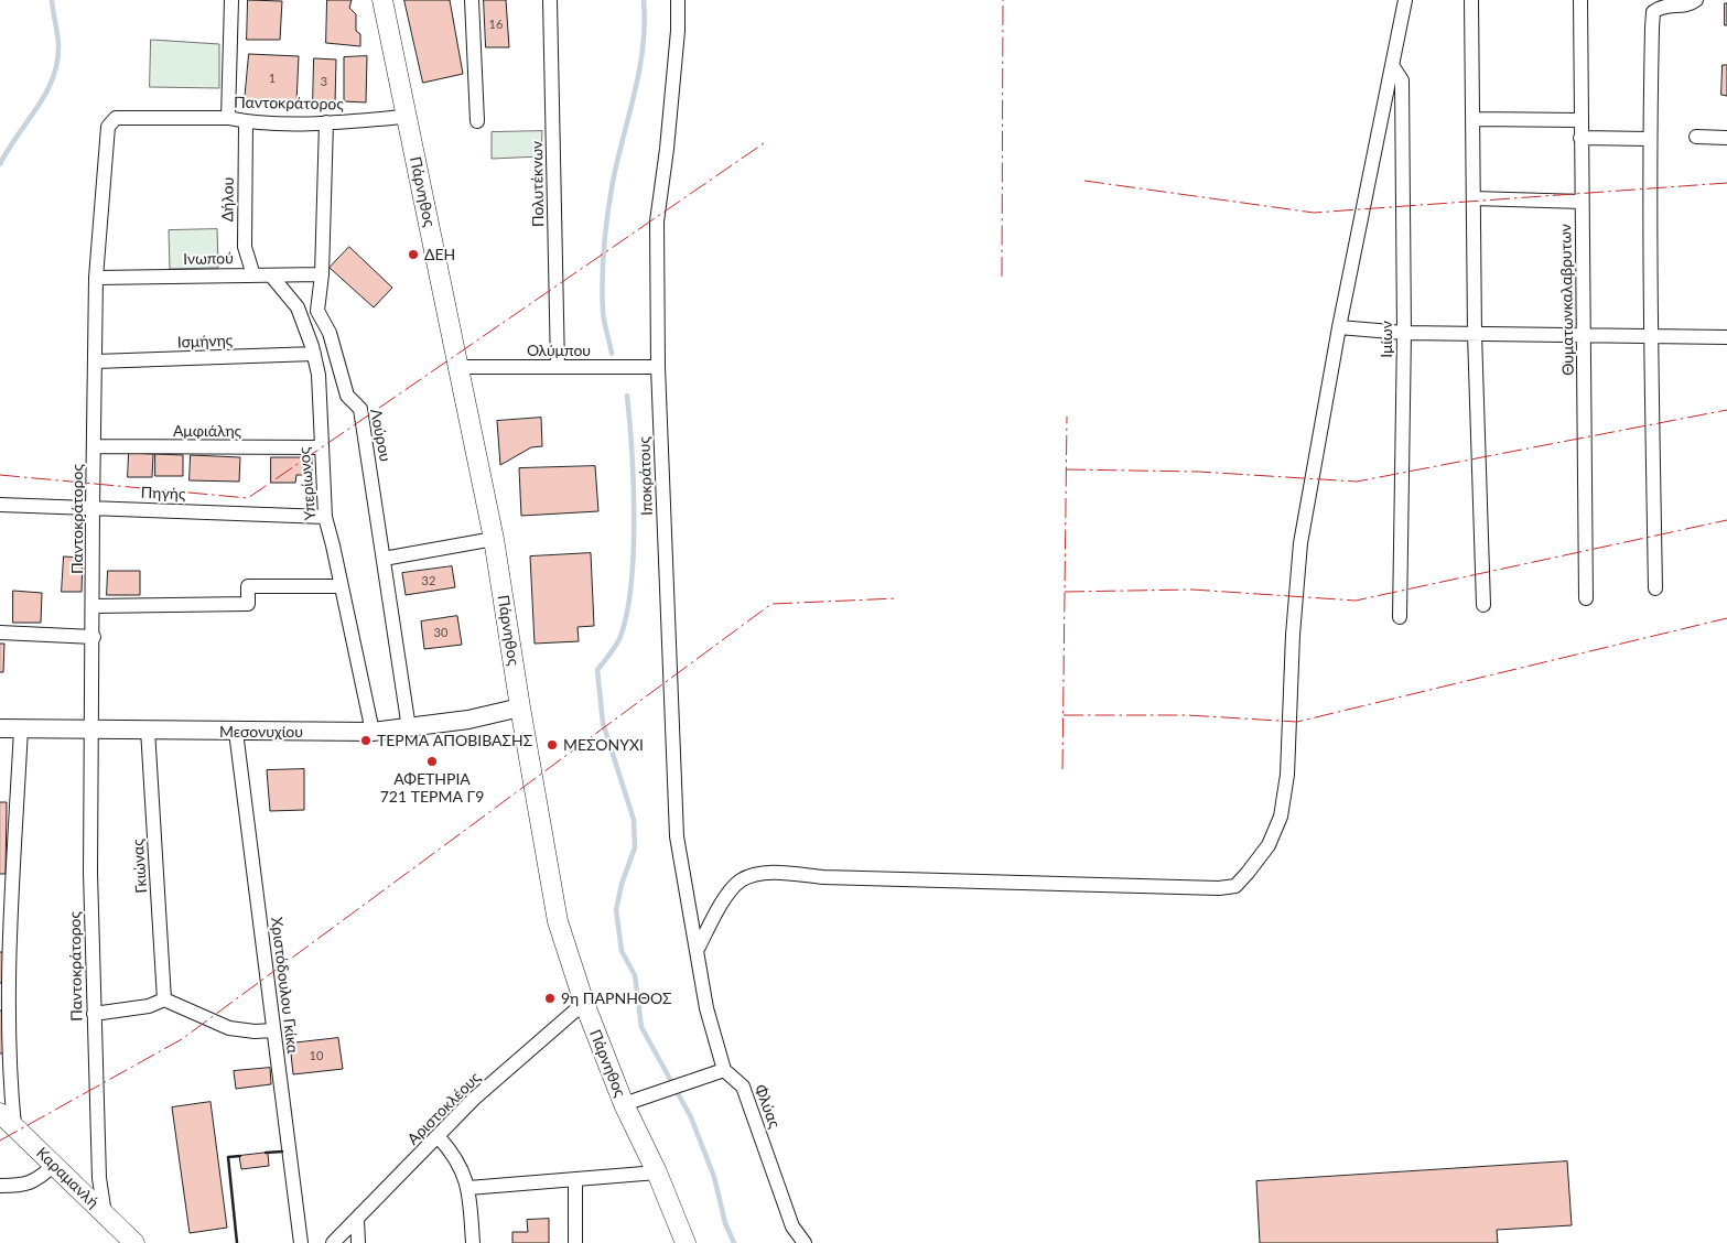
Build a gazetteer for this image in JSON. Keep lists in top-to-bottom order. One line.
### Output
{"streets":{"main road":["Πάρνηθος","Καραμανλή"],"street":["Παντοκράτορος","Πολυτέκνων","Δήλου","Ινωπού","Θυματωνκαλαβρυτων","Ιμίων","Ισμήνης","Ολύμπου","Αμφιάλης","Λούρου","Ιποκράτους","Υπερίωνος","Πηγής","Μεσονυχίου","Γκιώνας","Χριστόδουλου Γκίκα","Φλύας","Αριστοκλέους"]},"crossings":[["Παντοκράτορος","Πάρνηθος"],["Παντοκράτορος","Δήλου"],["Παντοκράτορος","Ινωπού"],["Παντοκράτορος","Ισμήνης"],["Παντοκράτορος","Αμφιάλης"],["Παντοκράτορος","Λούρου"],["Παντοκράτορος","Πηγής"],["Παντοκράτορος","Μεσονυχίου"],["Παντοκράτορος","Καραμανλή"],["Πολυτέκνων","Ολύμπου"],["Πάρνηθος","Ολύμπου"],["Πάρνηθος","Μεσονυχίου"],["Πάρνηθος","Αριστοκλέους"],["Δήλου","Ινωπού"],["Ινωπού","Λούρου"],["Ινωπού","Υπερίωνος"],["Ισμήνης","Υπερίωνος"],["Ολύμπου","Ιποκράτους"],["Αμφιάλης","Υπερίωνος"],["Λούρου","Μεσονυχίου"],["Υπερίωνος","Πηγής"],["Υπερίωνος","Μεσονυχίου"],["Μεσονυχίου","Γκιώνας"],["Μεσονυχίου","Χριστόδουλου Γκίκα"]],"places":["ΔΕΗ","ΤΕΡΜΑ ΑΠΟΒΙΒΑΣΗΣ","ΜΕΣΟΝΥΧΙ","ΑΦΕΤΗΡΙΑ 721 ΤΕΡΜΑ Γ9","9η ΠΑΡΝΗΘΟΣ"],"house_numbers":["16","1","3","32","30","10"]}
